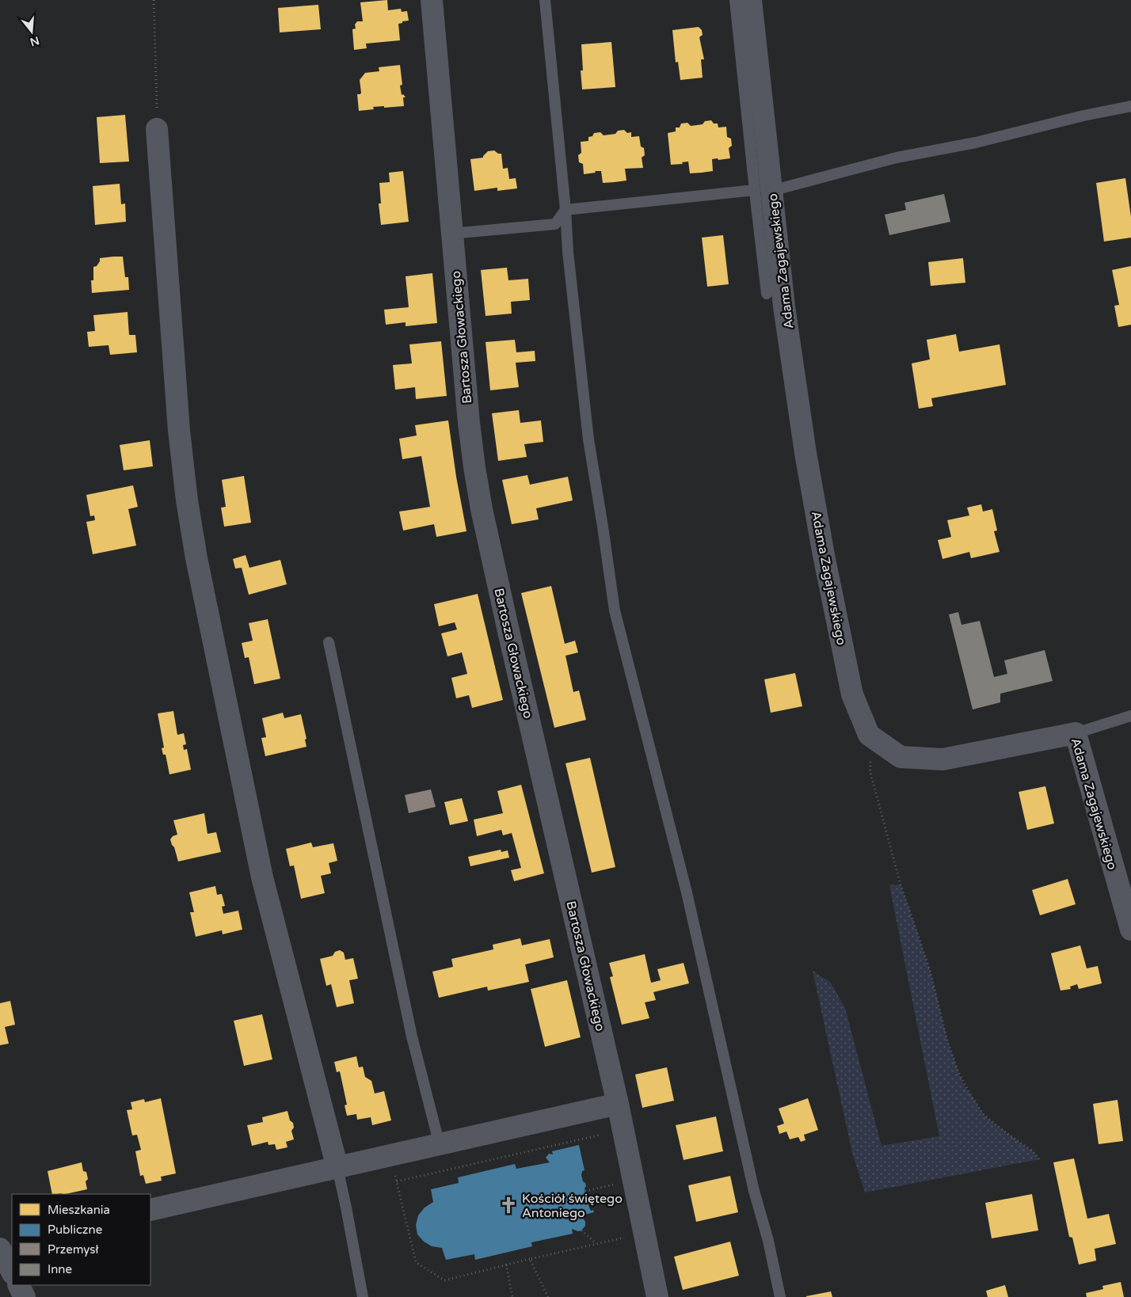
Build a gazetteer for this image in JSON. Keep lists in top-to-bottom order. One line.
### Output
{"streets":{"street":["Adama Zagajewskiego","Bartosza Głowackiego"]},"places":{"church":["Kościół świętego Antoniego"]},"legend":["Mieszkania","Publiczne","Przemysł","Inne"],"north":"bottom"}
